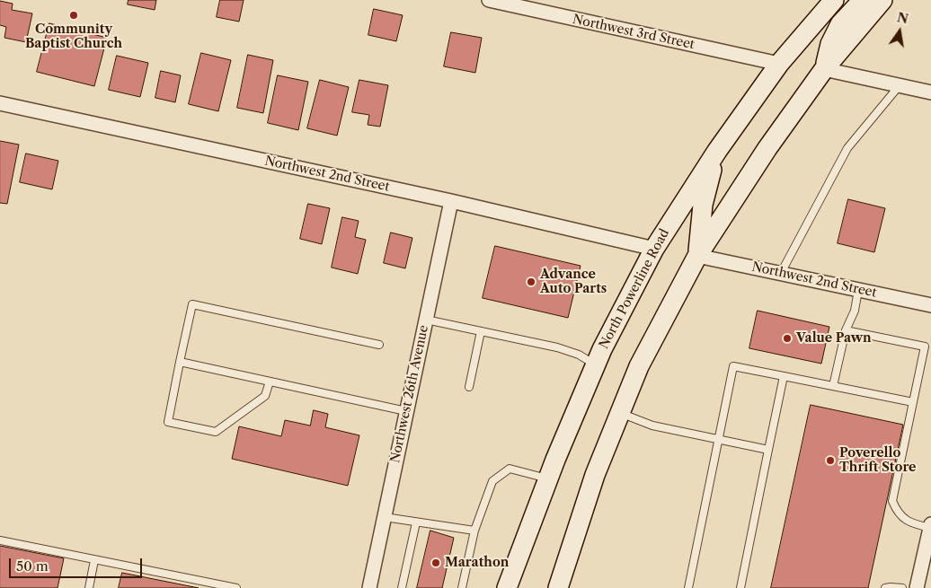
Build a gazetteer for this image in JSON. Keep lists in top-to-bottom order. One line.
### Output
{"streets":{"main road":["North Powerline Road"],"street":["Northwest 3rd Street","Northwest 2nd Street","Northwest 26th Avenue"]},"crossings":[["Northwest 3rd Street","North Powerline Road"],["Northwest 2nd Street","North Powerline Road"],["Northwest 2nd Street","Northwest 26th Avenue"]],"places":["Community Baptist Church","Advance Auto Parts","Value Pawn","Poverello Thrift Store","Marathon"],"scale_bar":"50 m","north":"top"}
